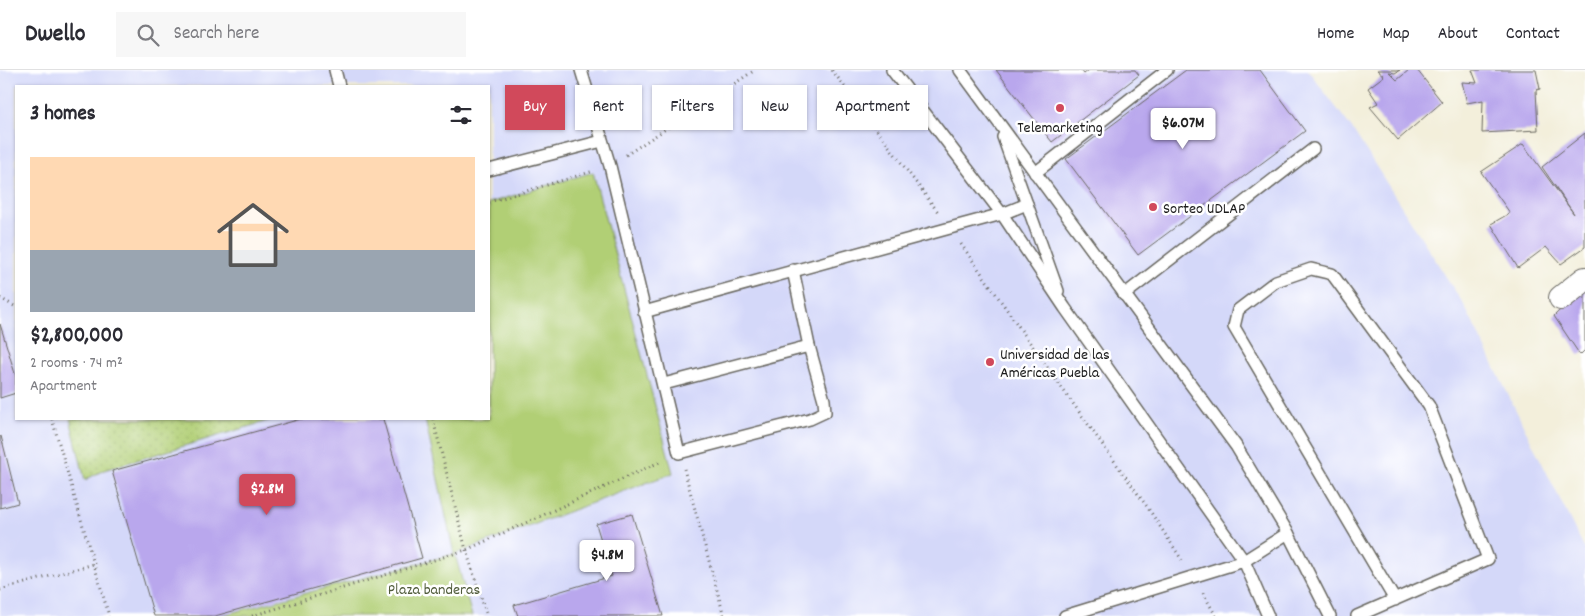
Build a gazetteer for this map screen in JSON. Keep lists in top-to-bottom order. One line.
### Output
{"parks":["Plaza banderas"],"places":["Telemarketing","Sorteo UDLAP","Universidad de las Américas Puebla"],"page":{"header":"Dwello","search":"Search here","nav":["Home","Map","About","Contact"],"chip":["Buy","Rent","Filters","New","Apartment"],"heading":"3 homes","price":["$6.07M","$2.8M","$4.8M"],"list":[{"name":"$2,800,000","note":"2 rooms · 74 m² · Apartment"}]}}
